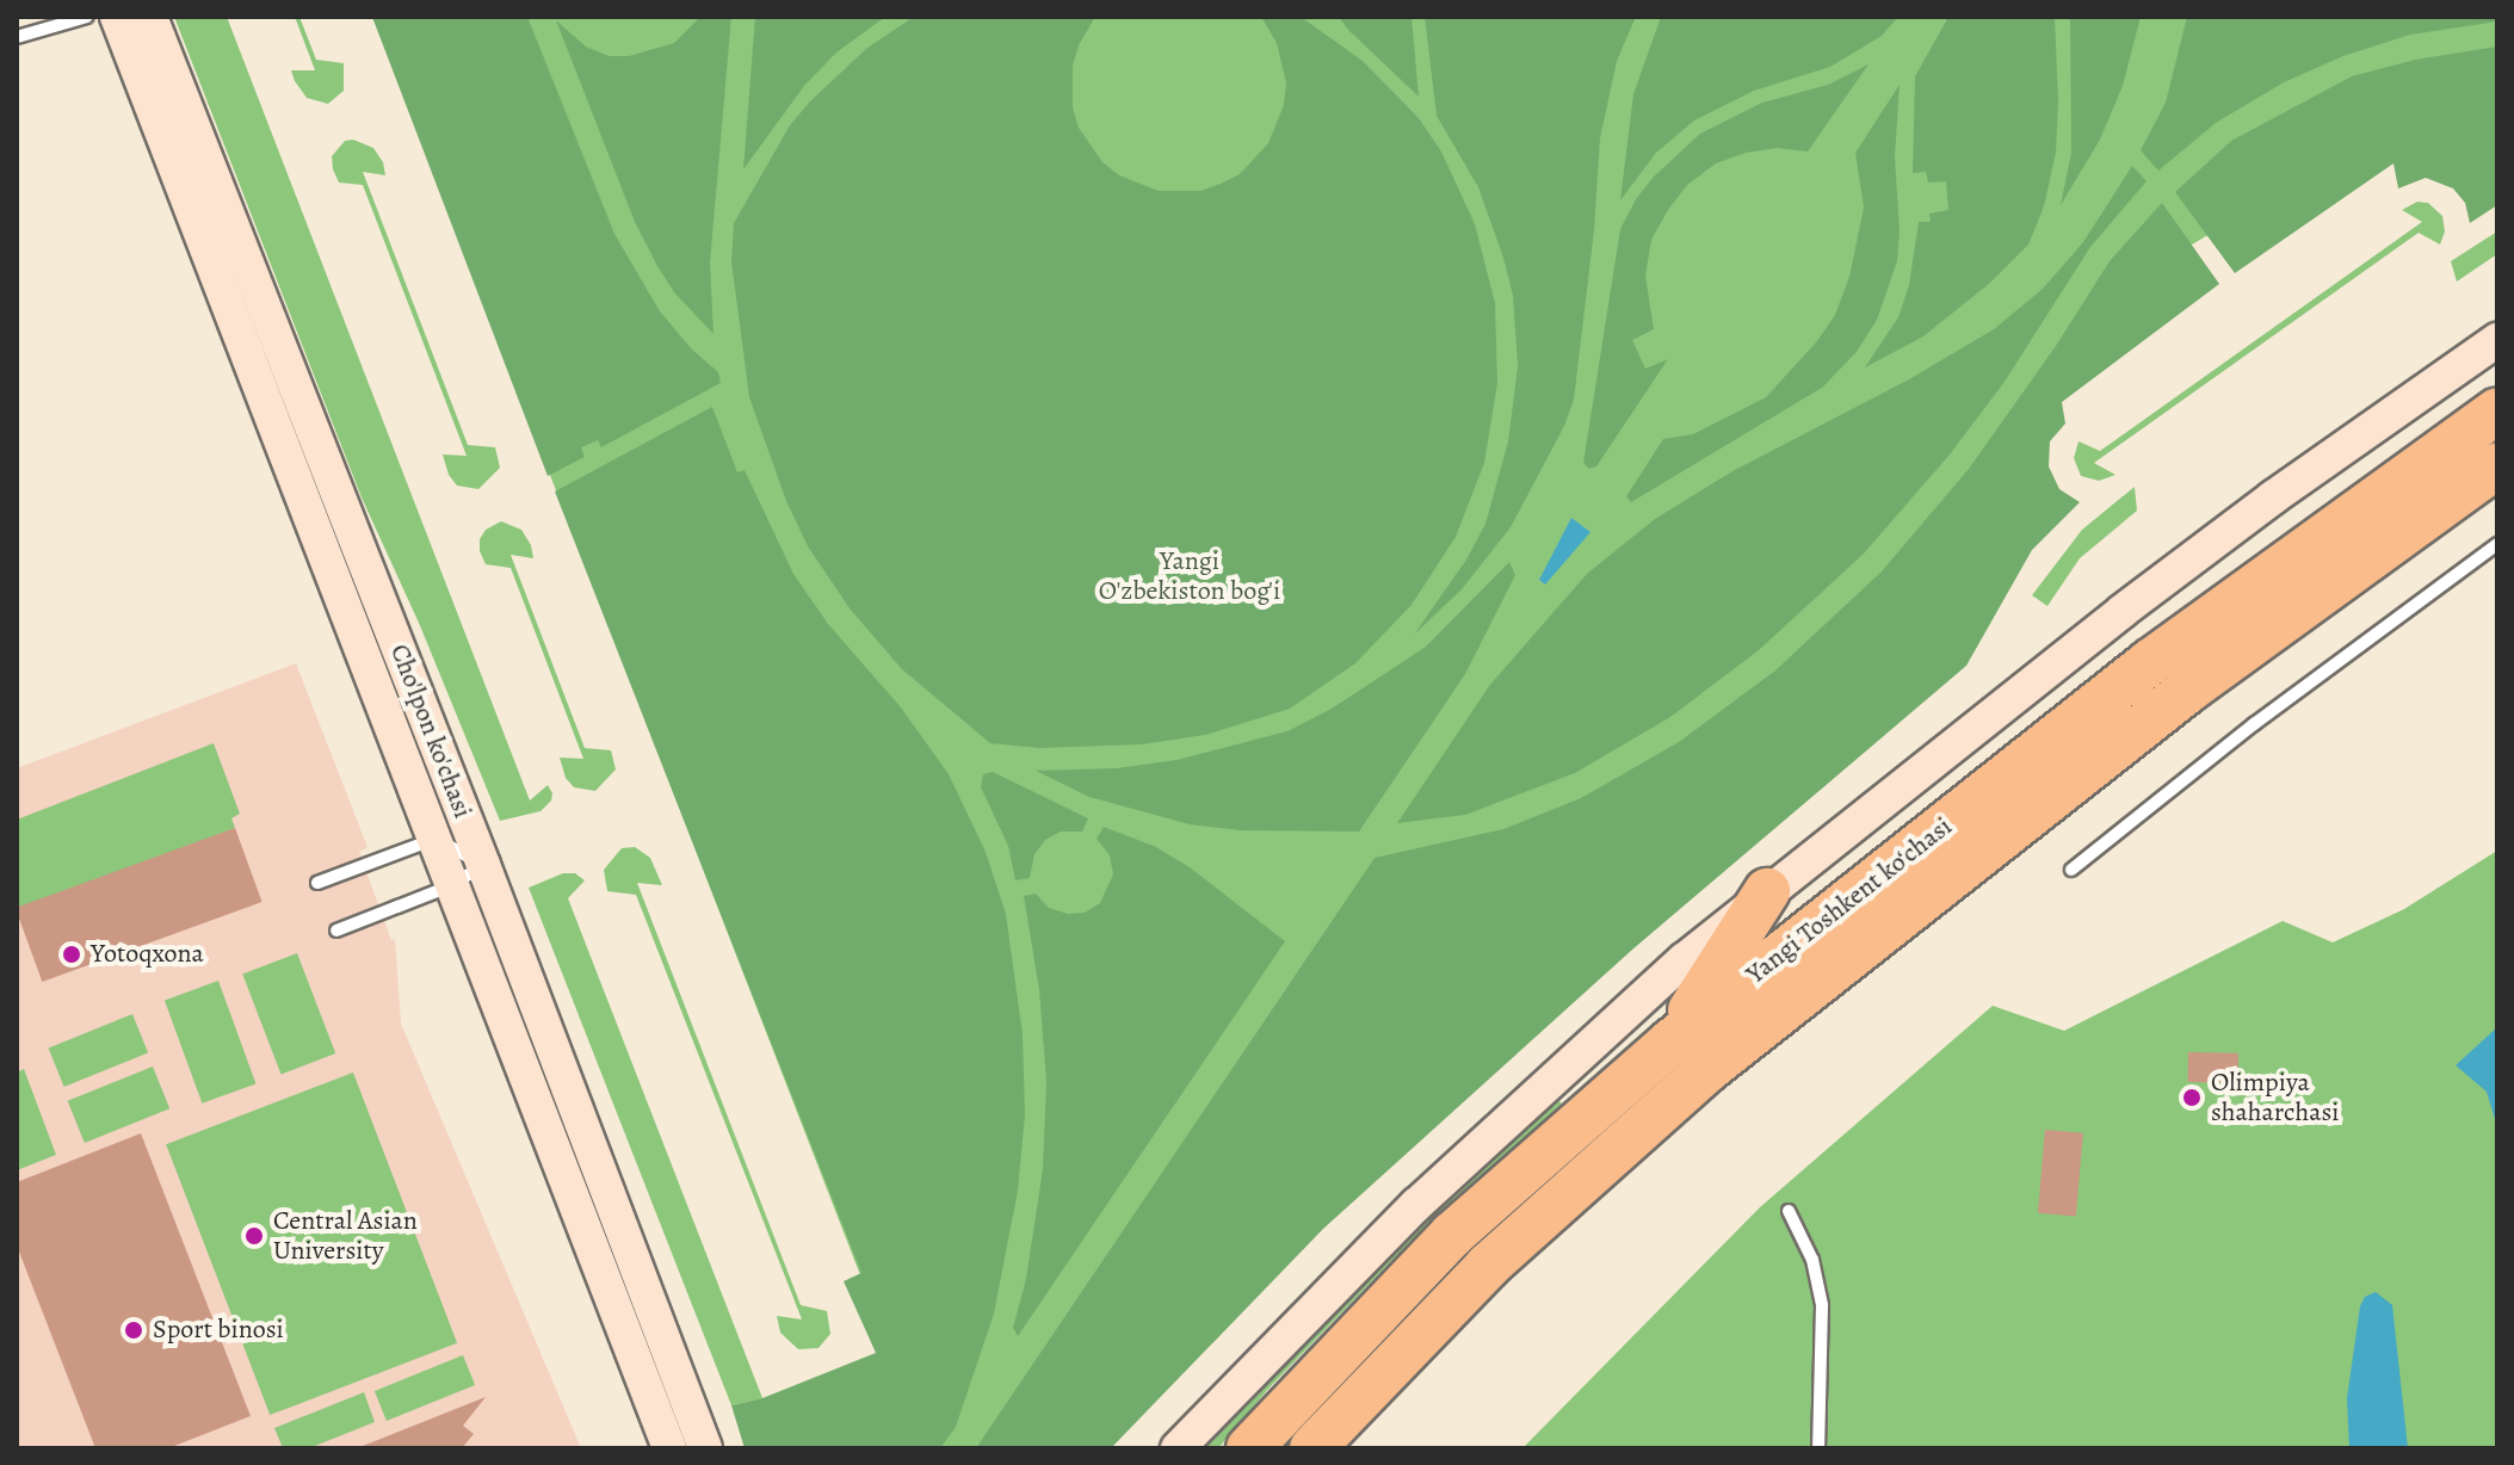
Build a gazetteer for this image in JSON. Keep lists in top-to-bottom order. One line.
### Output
{"streets":{"highway":["Yangi Toshkent ko‘chasi"],"main road":["Cho'lpon ko'chasi"]},"parks":["Yangi O'zbekiston bog'i"],"places":["Yotoqxona","Olimpiya shaharchasi","Central Asian University","Sport binosi"]}
